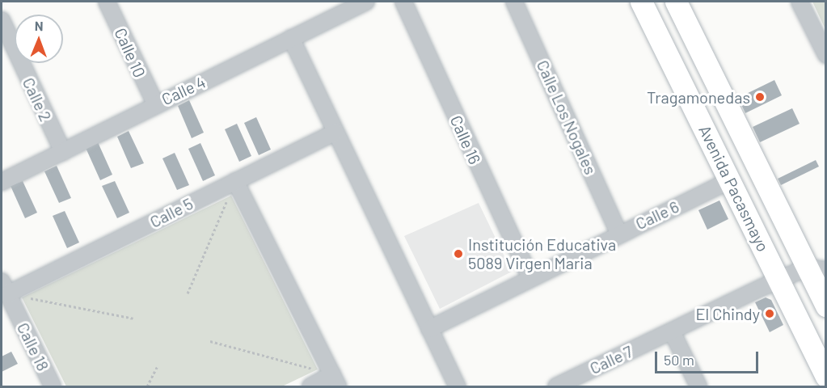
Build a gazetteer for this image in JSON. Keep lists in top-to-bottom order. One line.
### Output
{"streets":{"main road":["Avenida Pacasmayo"],"street":["Calle 10","Calle 4","Calle 2","Calle Los Nogales","Calle 16","Calle 5","Calle 6","Calle 18","Calle 7"]},"crossings":[["Calle 10","Calle 4"],["Calle 4","Calle 2"],["Calle Los Nogales","Calle 6"],["Calle 16","Calle 6"],["Avenida Pacasmayo","Calle 6"],["Avenida Pacasmayo","Calle 7"],["Calle 5","Calle 18"]],"places":["Tragamonedas","Institución Educativa 5089 Virgen Maria","El Chindy"],"scale_bar":"50 m","north":"top"}
